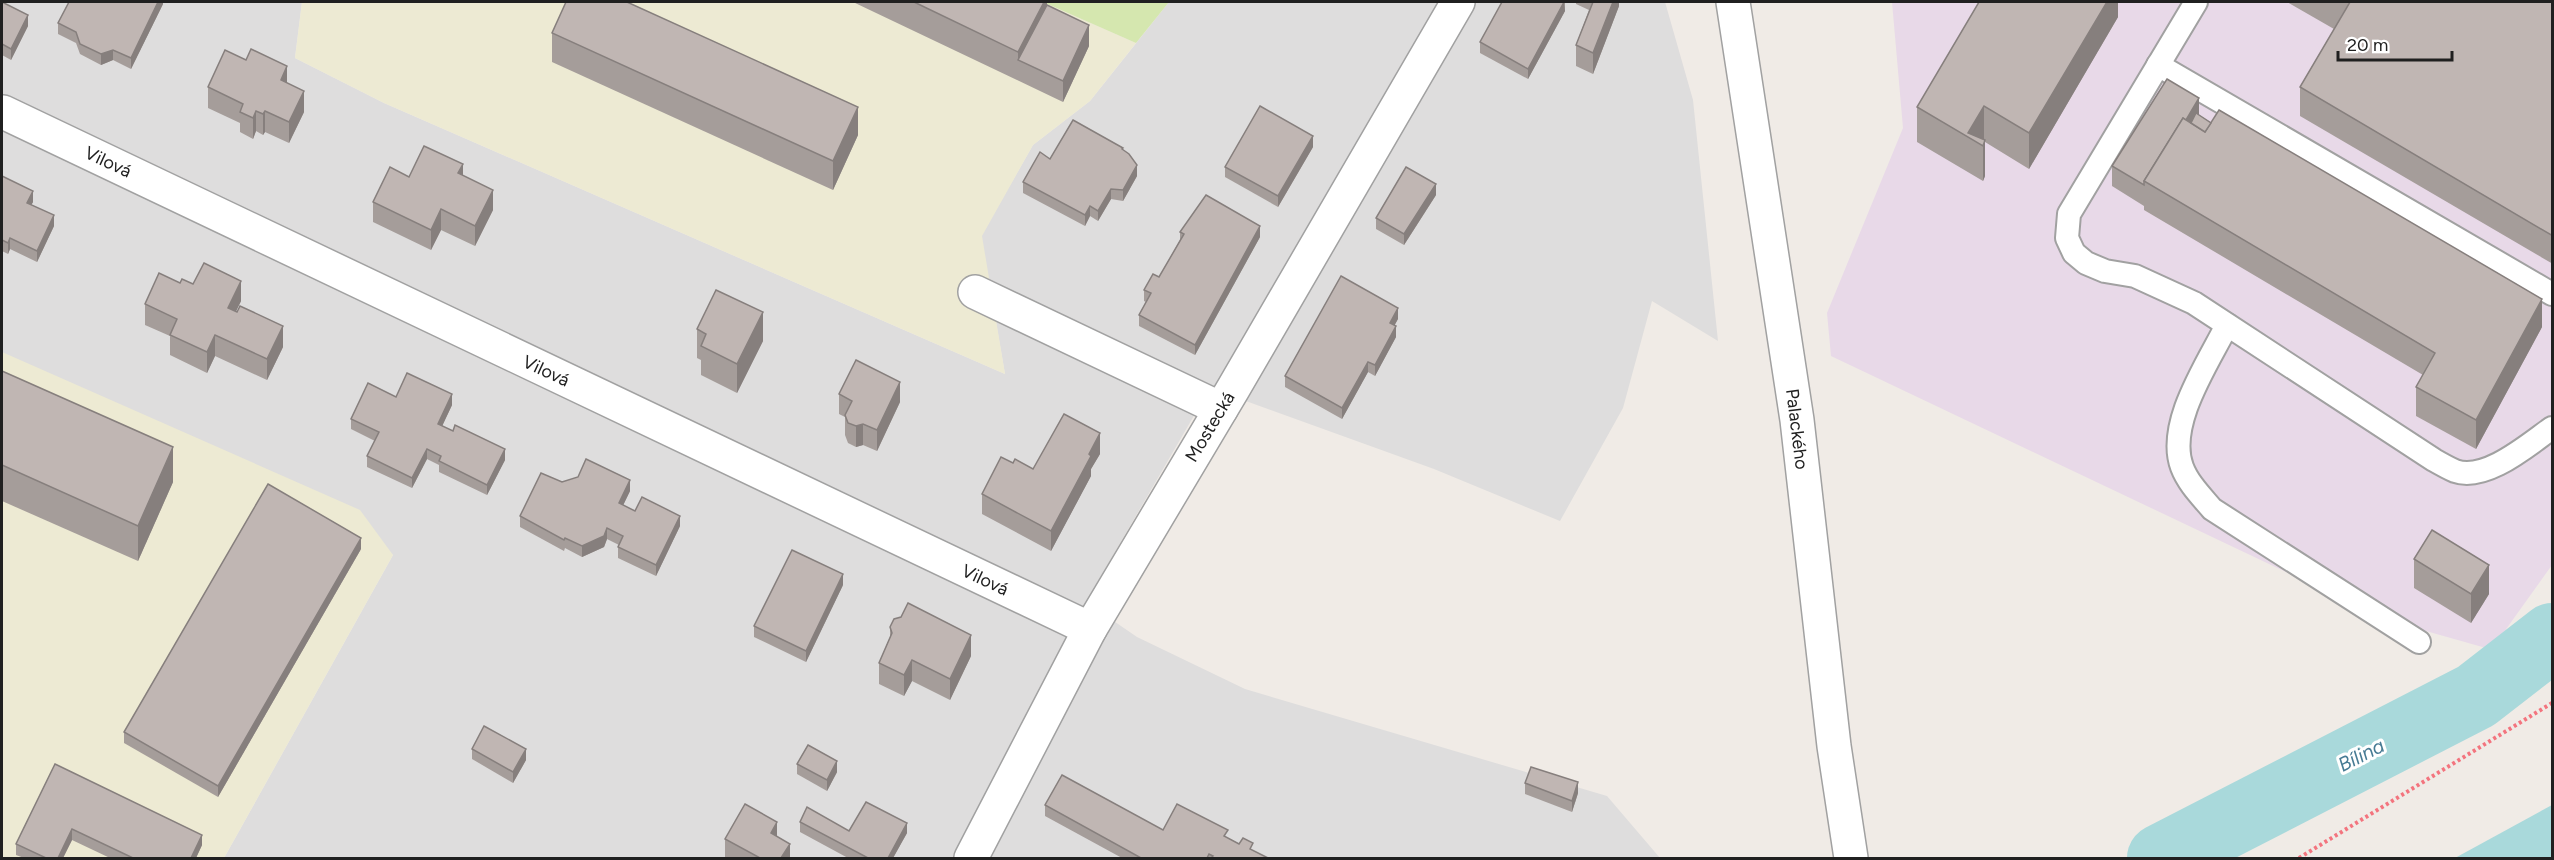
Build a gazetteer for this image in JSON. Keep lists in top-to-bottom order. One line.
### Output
{"streets":{"street":["Vilová","Mostecká","Palackého"]},"crossings":[["Vilová","Mostecká"]],"water":["Bílina"],"scale_bar":"20 m"}
